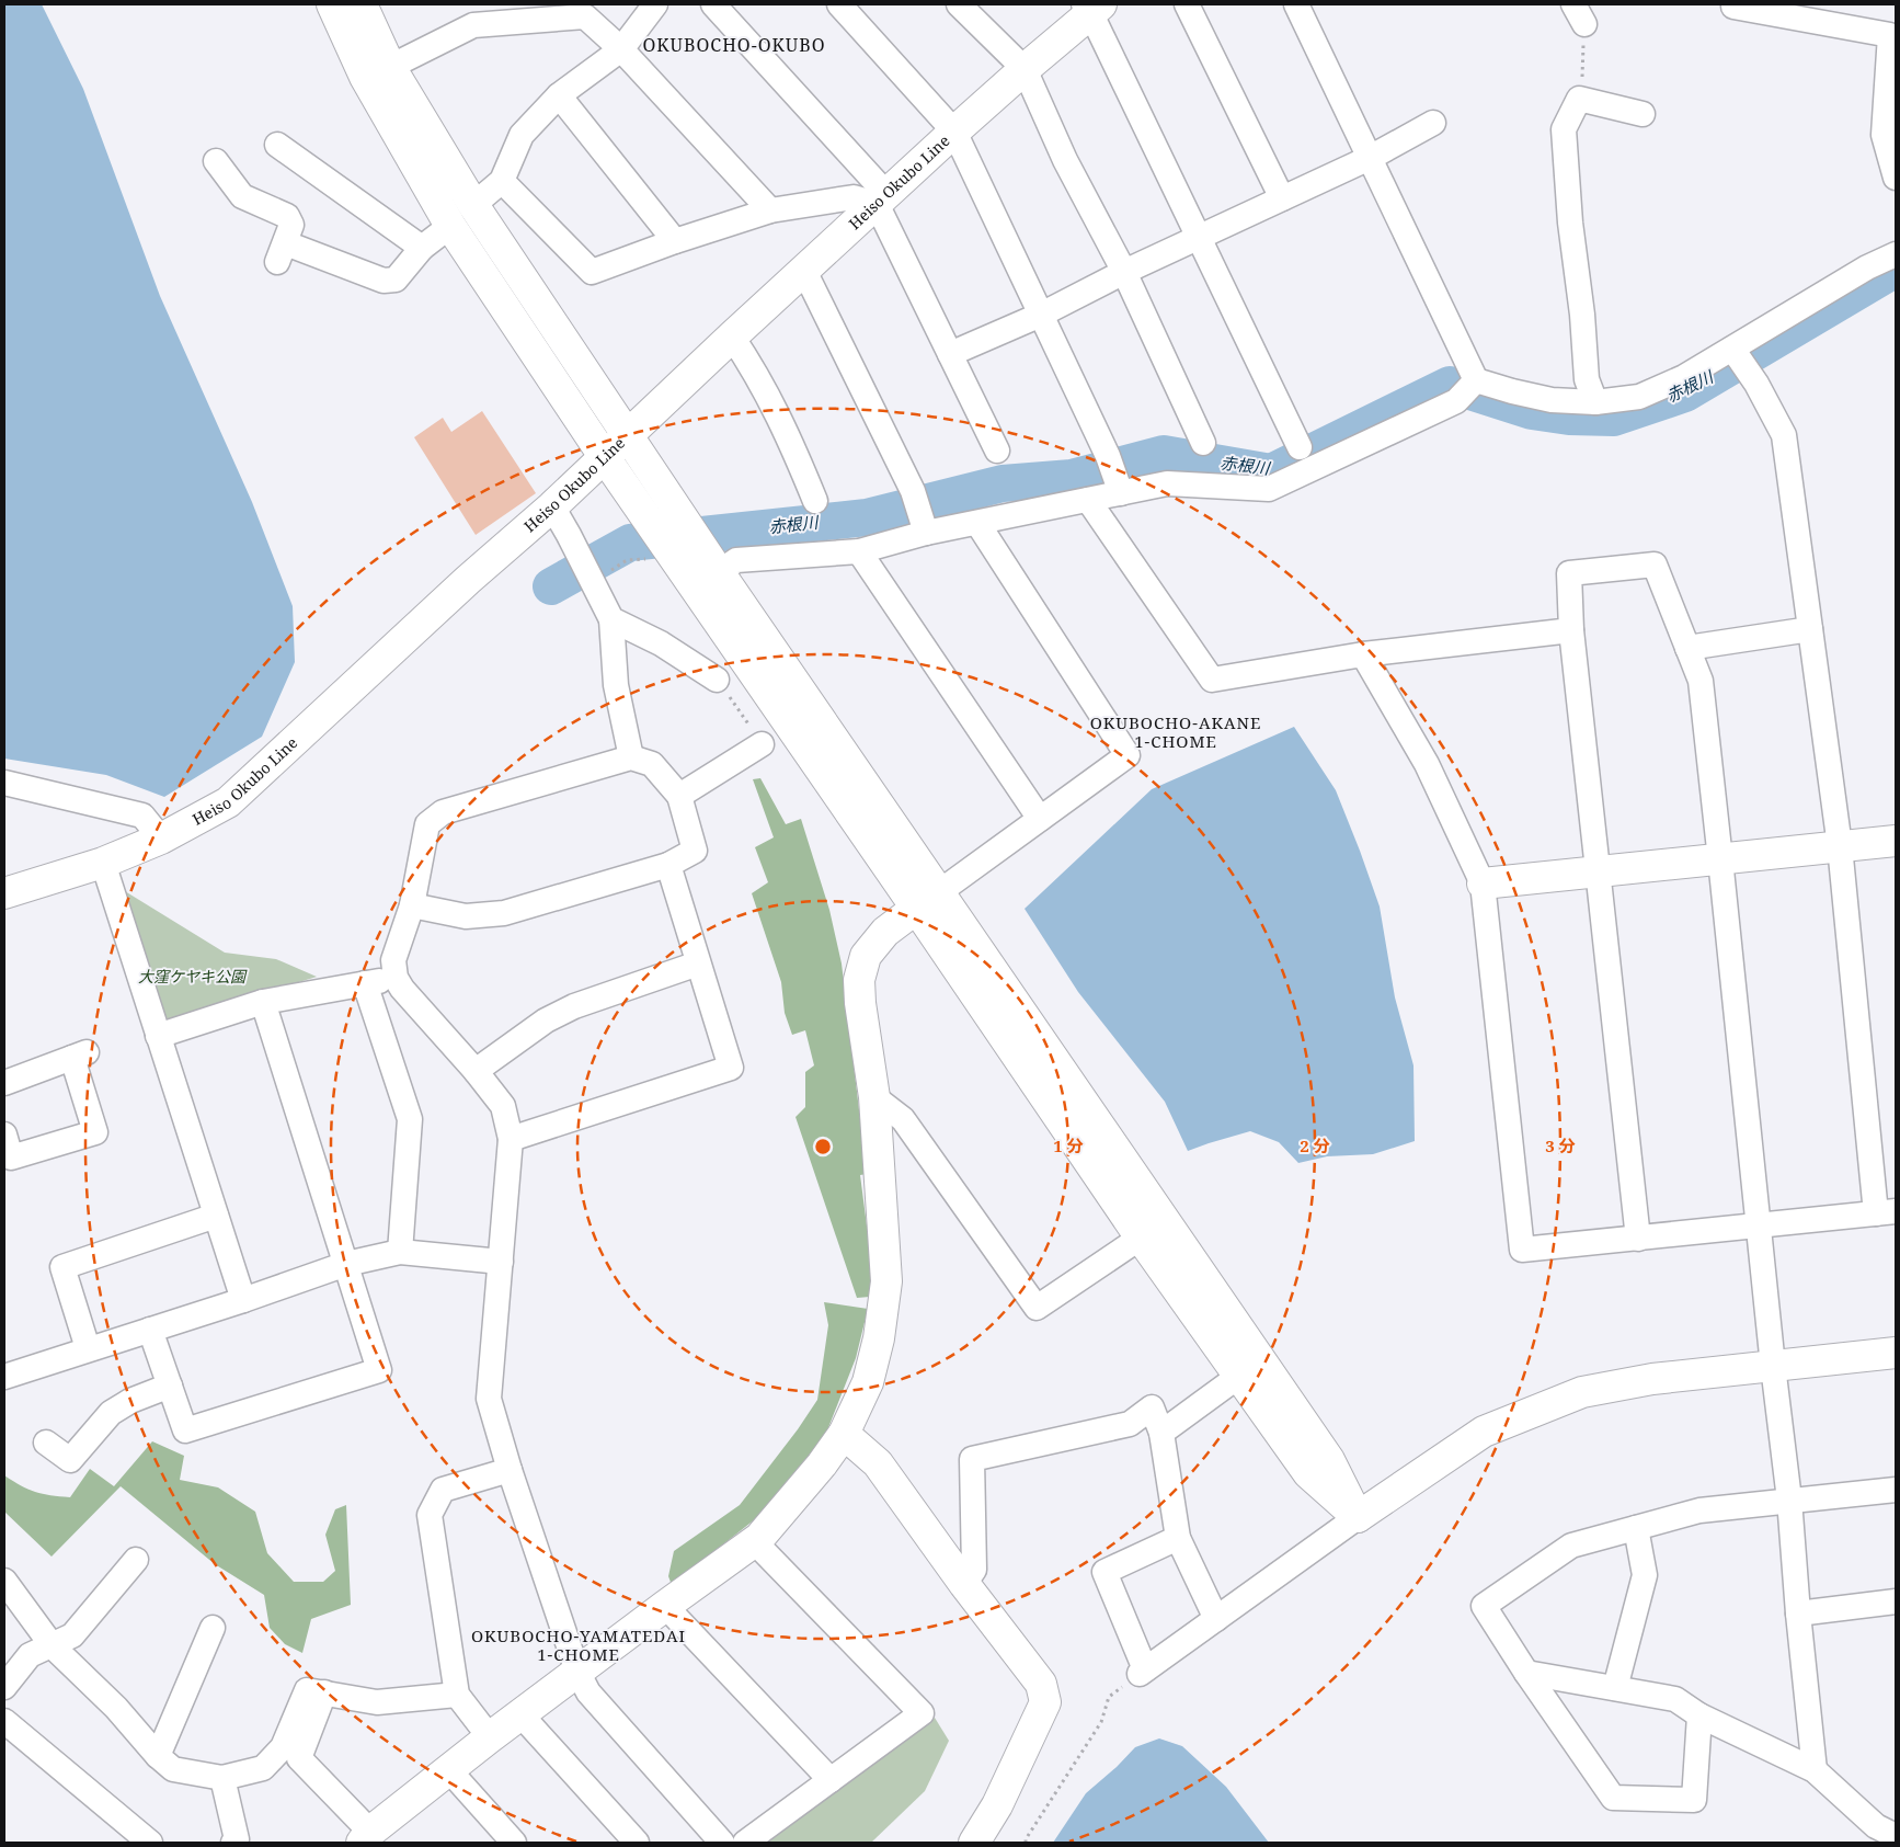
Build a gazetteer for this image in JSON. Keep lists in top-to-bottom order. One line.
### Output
{"streets":{"street":["Heiso Okubo Line"]},"districts":["OKUBOCHO-OKUBO","OKUBOCHO-AKANE 1-CHOME","OKUBOCHO-YAMATEDAI 1-CHOME"],"water":["赤根川"],"parks":["大窪ケヤキ公園"],"rings":["1 分","2 分","3 分"]}
